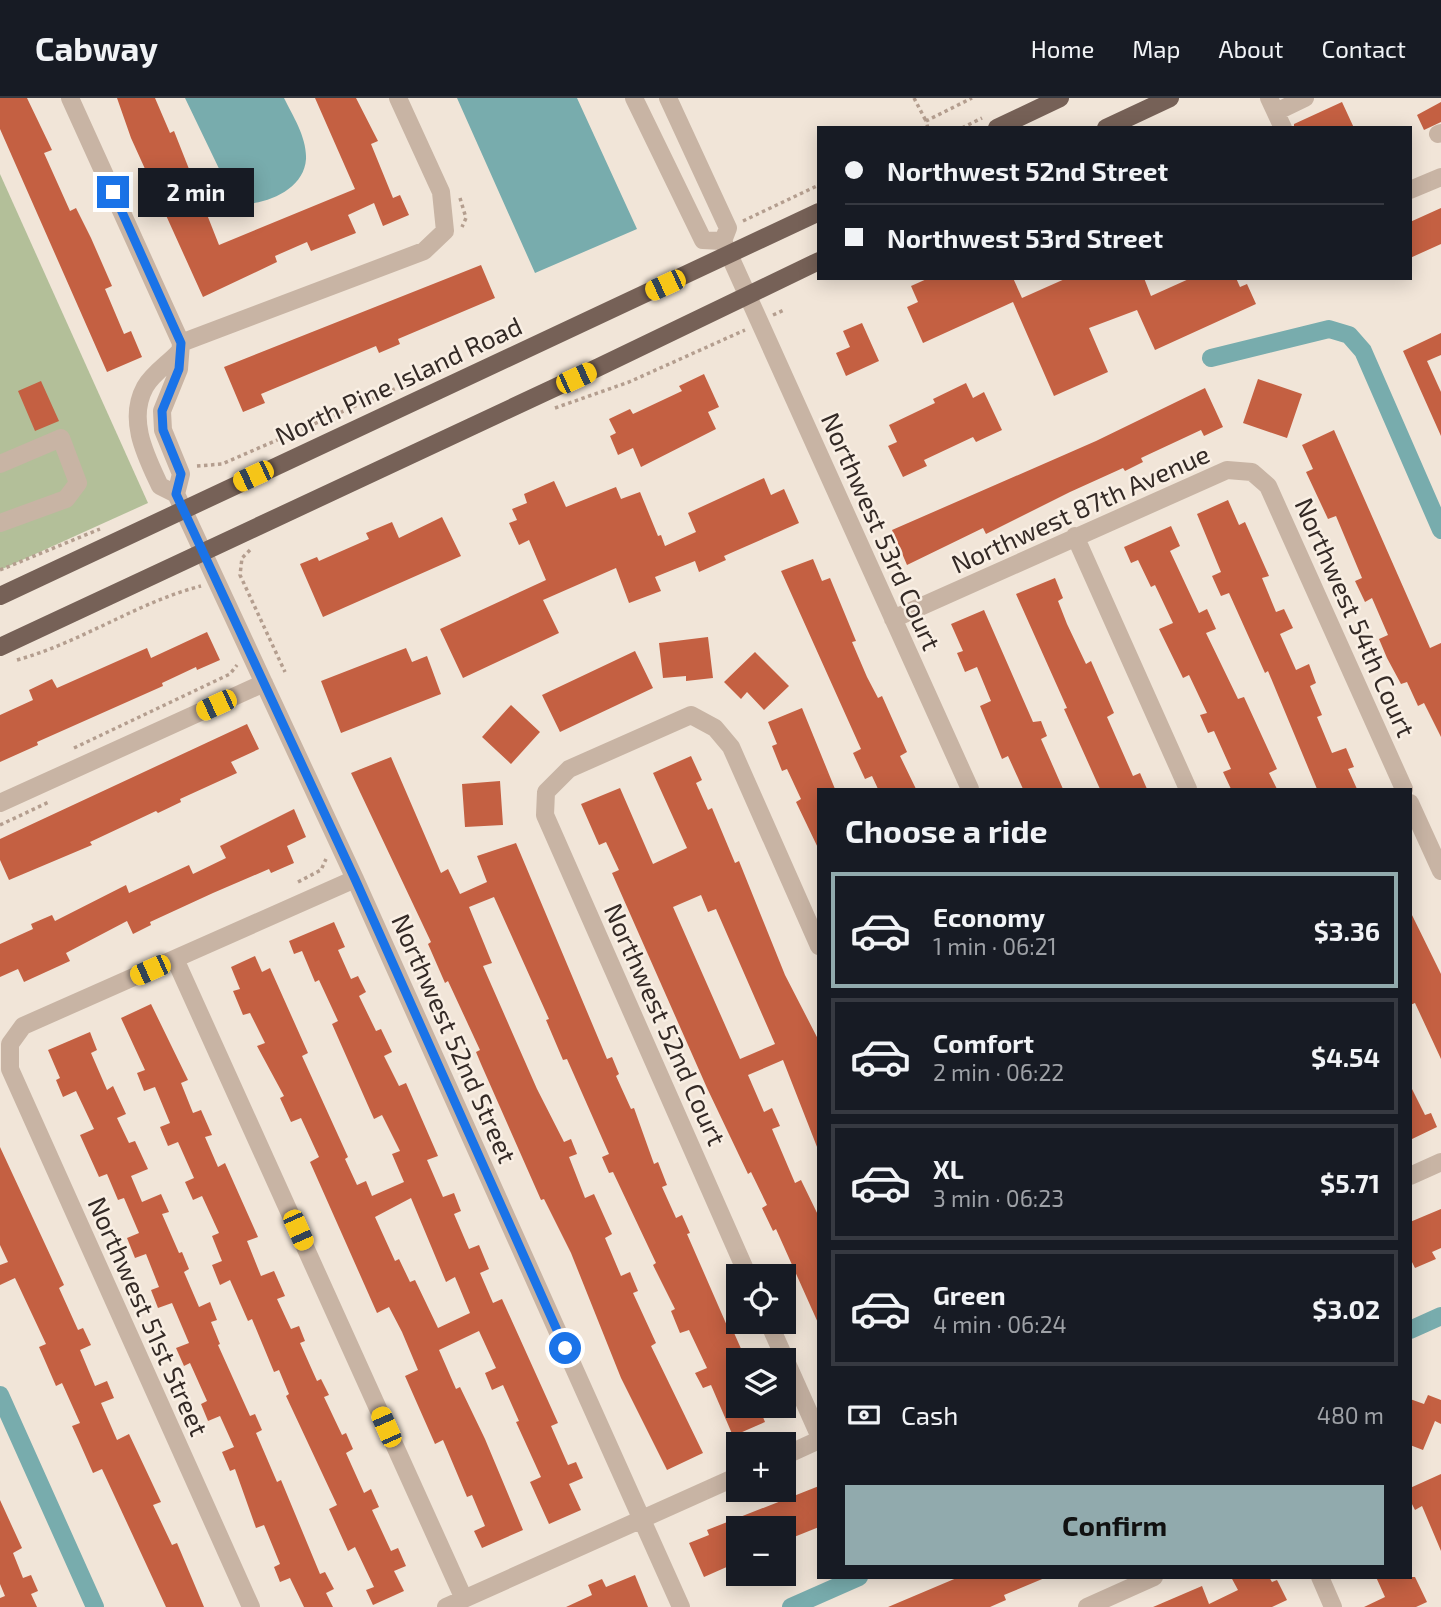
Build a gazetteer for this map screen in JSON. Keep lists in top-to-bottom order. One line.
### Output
{"streets":{"main road":["North Pine Island Road"],"street":["Northwest 87th Avenue","Northwest 53rd Court","Northwest 54th Court","Northwest 52nd Court","Northwest 52nd Street","Northwest 51st Street"]},"crossings":[["North Pine Island Road","Northwest 52nd Street"],["Northwest 87th Avenue","Northwest 53rd Court"],["Northwest 87th Avenue","Northwest 54th Court"]],"page":{"header":"Cabway","nav":["Home","Map","About","Contact"],"banner":["Northwest 52nd Street","Northwest 53rd Street"],"bubble":"2 min","heading":"Choose a ride","list":[{"name":"Economy","note":"1 min · 06:21","value":"$3.36"},{"name":"Comfort","note":"2 min · 06:22","value":"$4.54"},{"name":"XL","note":"3 min · 06:23","value":"$5.71"},{"name":"Green","note":"4 min · 06:24","value":"$3.02"}],"map_buttons":["+","−"],"pay":["Cash","480 m"],"buttons":"Confirm"}}
